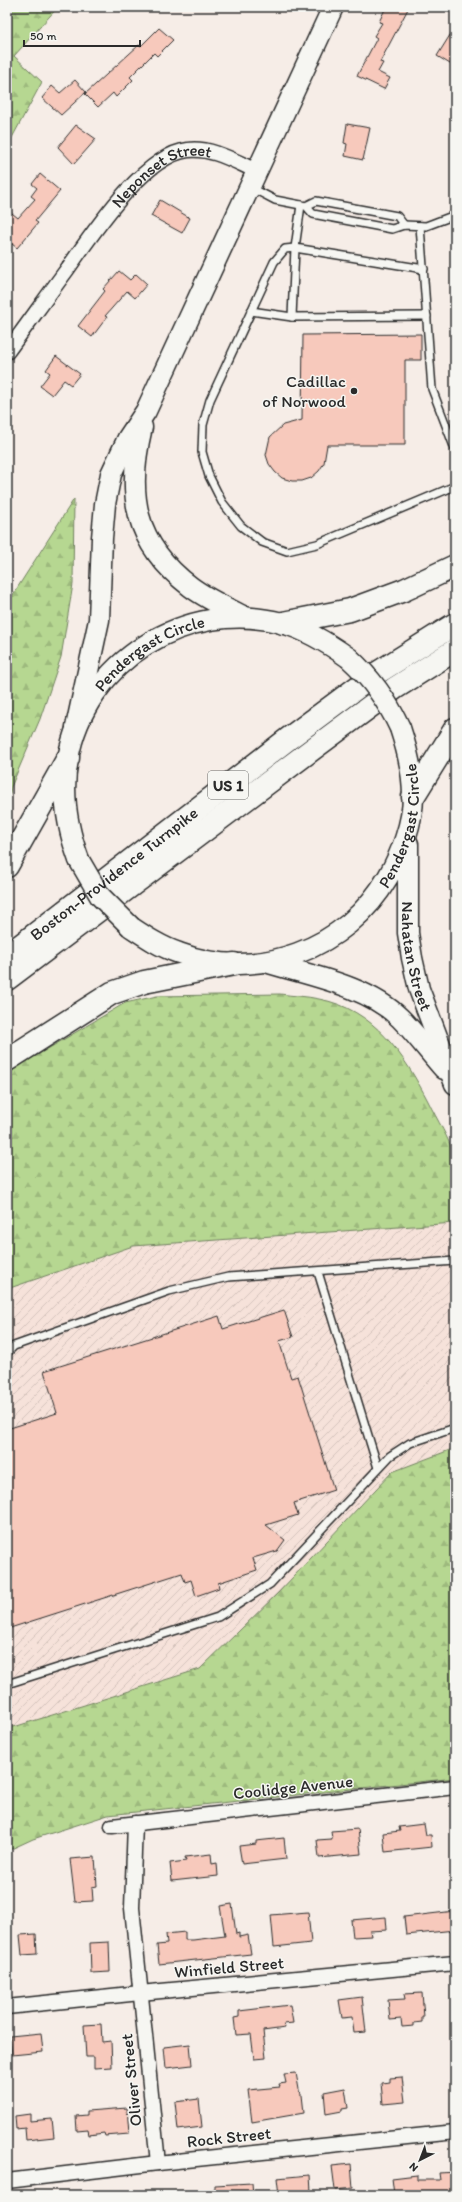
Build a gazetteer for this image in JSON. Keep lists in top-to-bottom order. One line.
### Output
{"streets":{"main road":["Pendergast Circle","US 1","Boston-Providence Turnpike","Nahatan Street"],"street":["Neponset Street","Coolidge Avenue","Winfield Street","Oliver Street","Rock Street"]},"crossings":[["Pendergast Circle","Nahatan Street"],["Winfield Street","Oliver Street"],["Oliver Street","Rock Street"]],"places":["Cadillac of Norwood"],"scale_bar":"50 m","north":"bottom left"}
